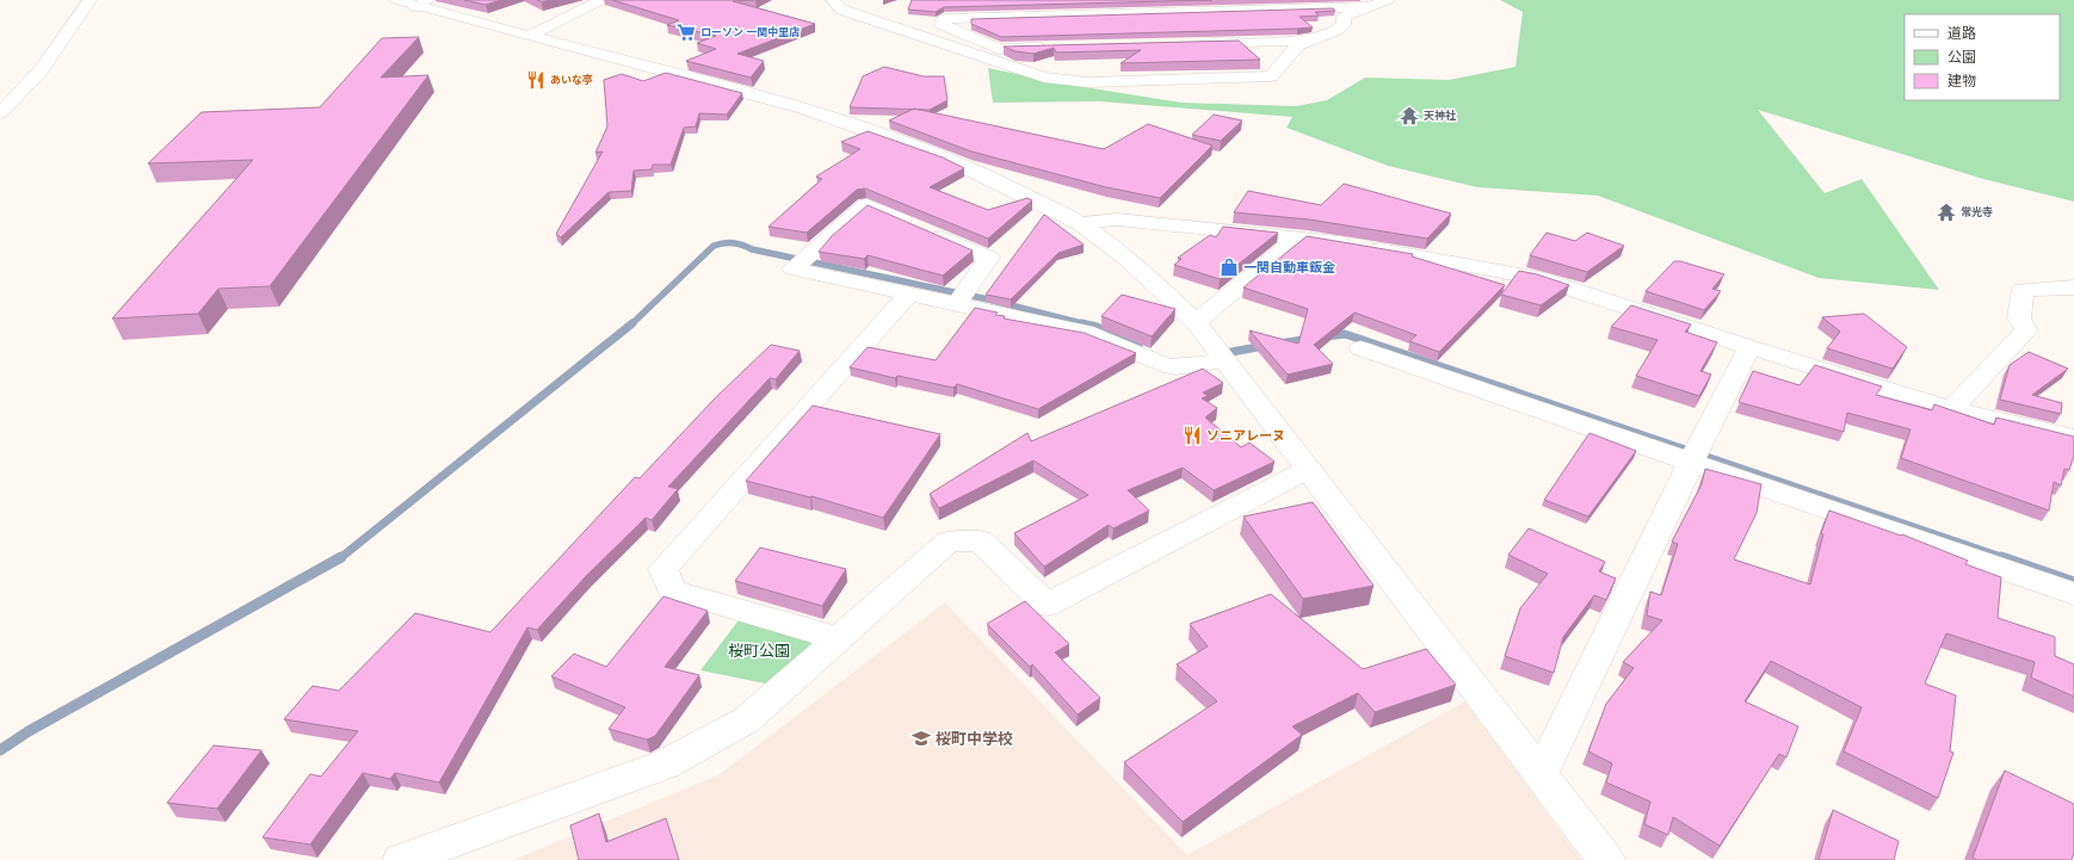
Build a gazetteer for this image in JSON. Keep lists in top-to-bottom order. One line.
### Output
{"parks":["桜町公園"],"places":{"supermarket":["ローソン 一関中里店"],"restaurant":["あいな亭","ソニアレーヌ"],"temple":["天神社","常光寺"],"shop":["一関自動車鈑金"],"school or university":["桜町中学校"]},"legend":["道路","公園","建物"]}
